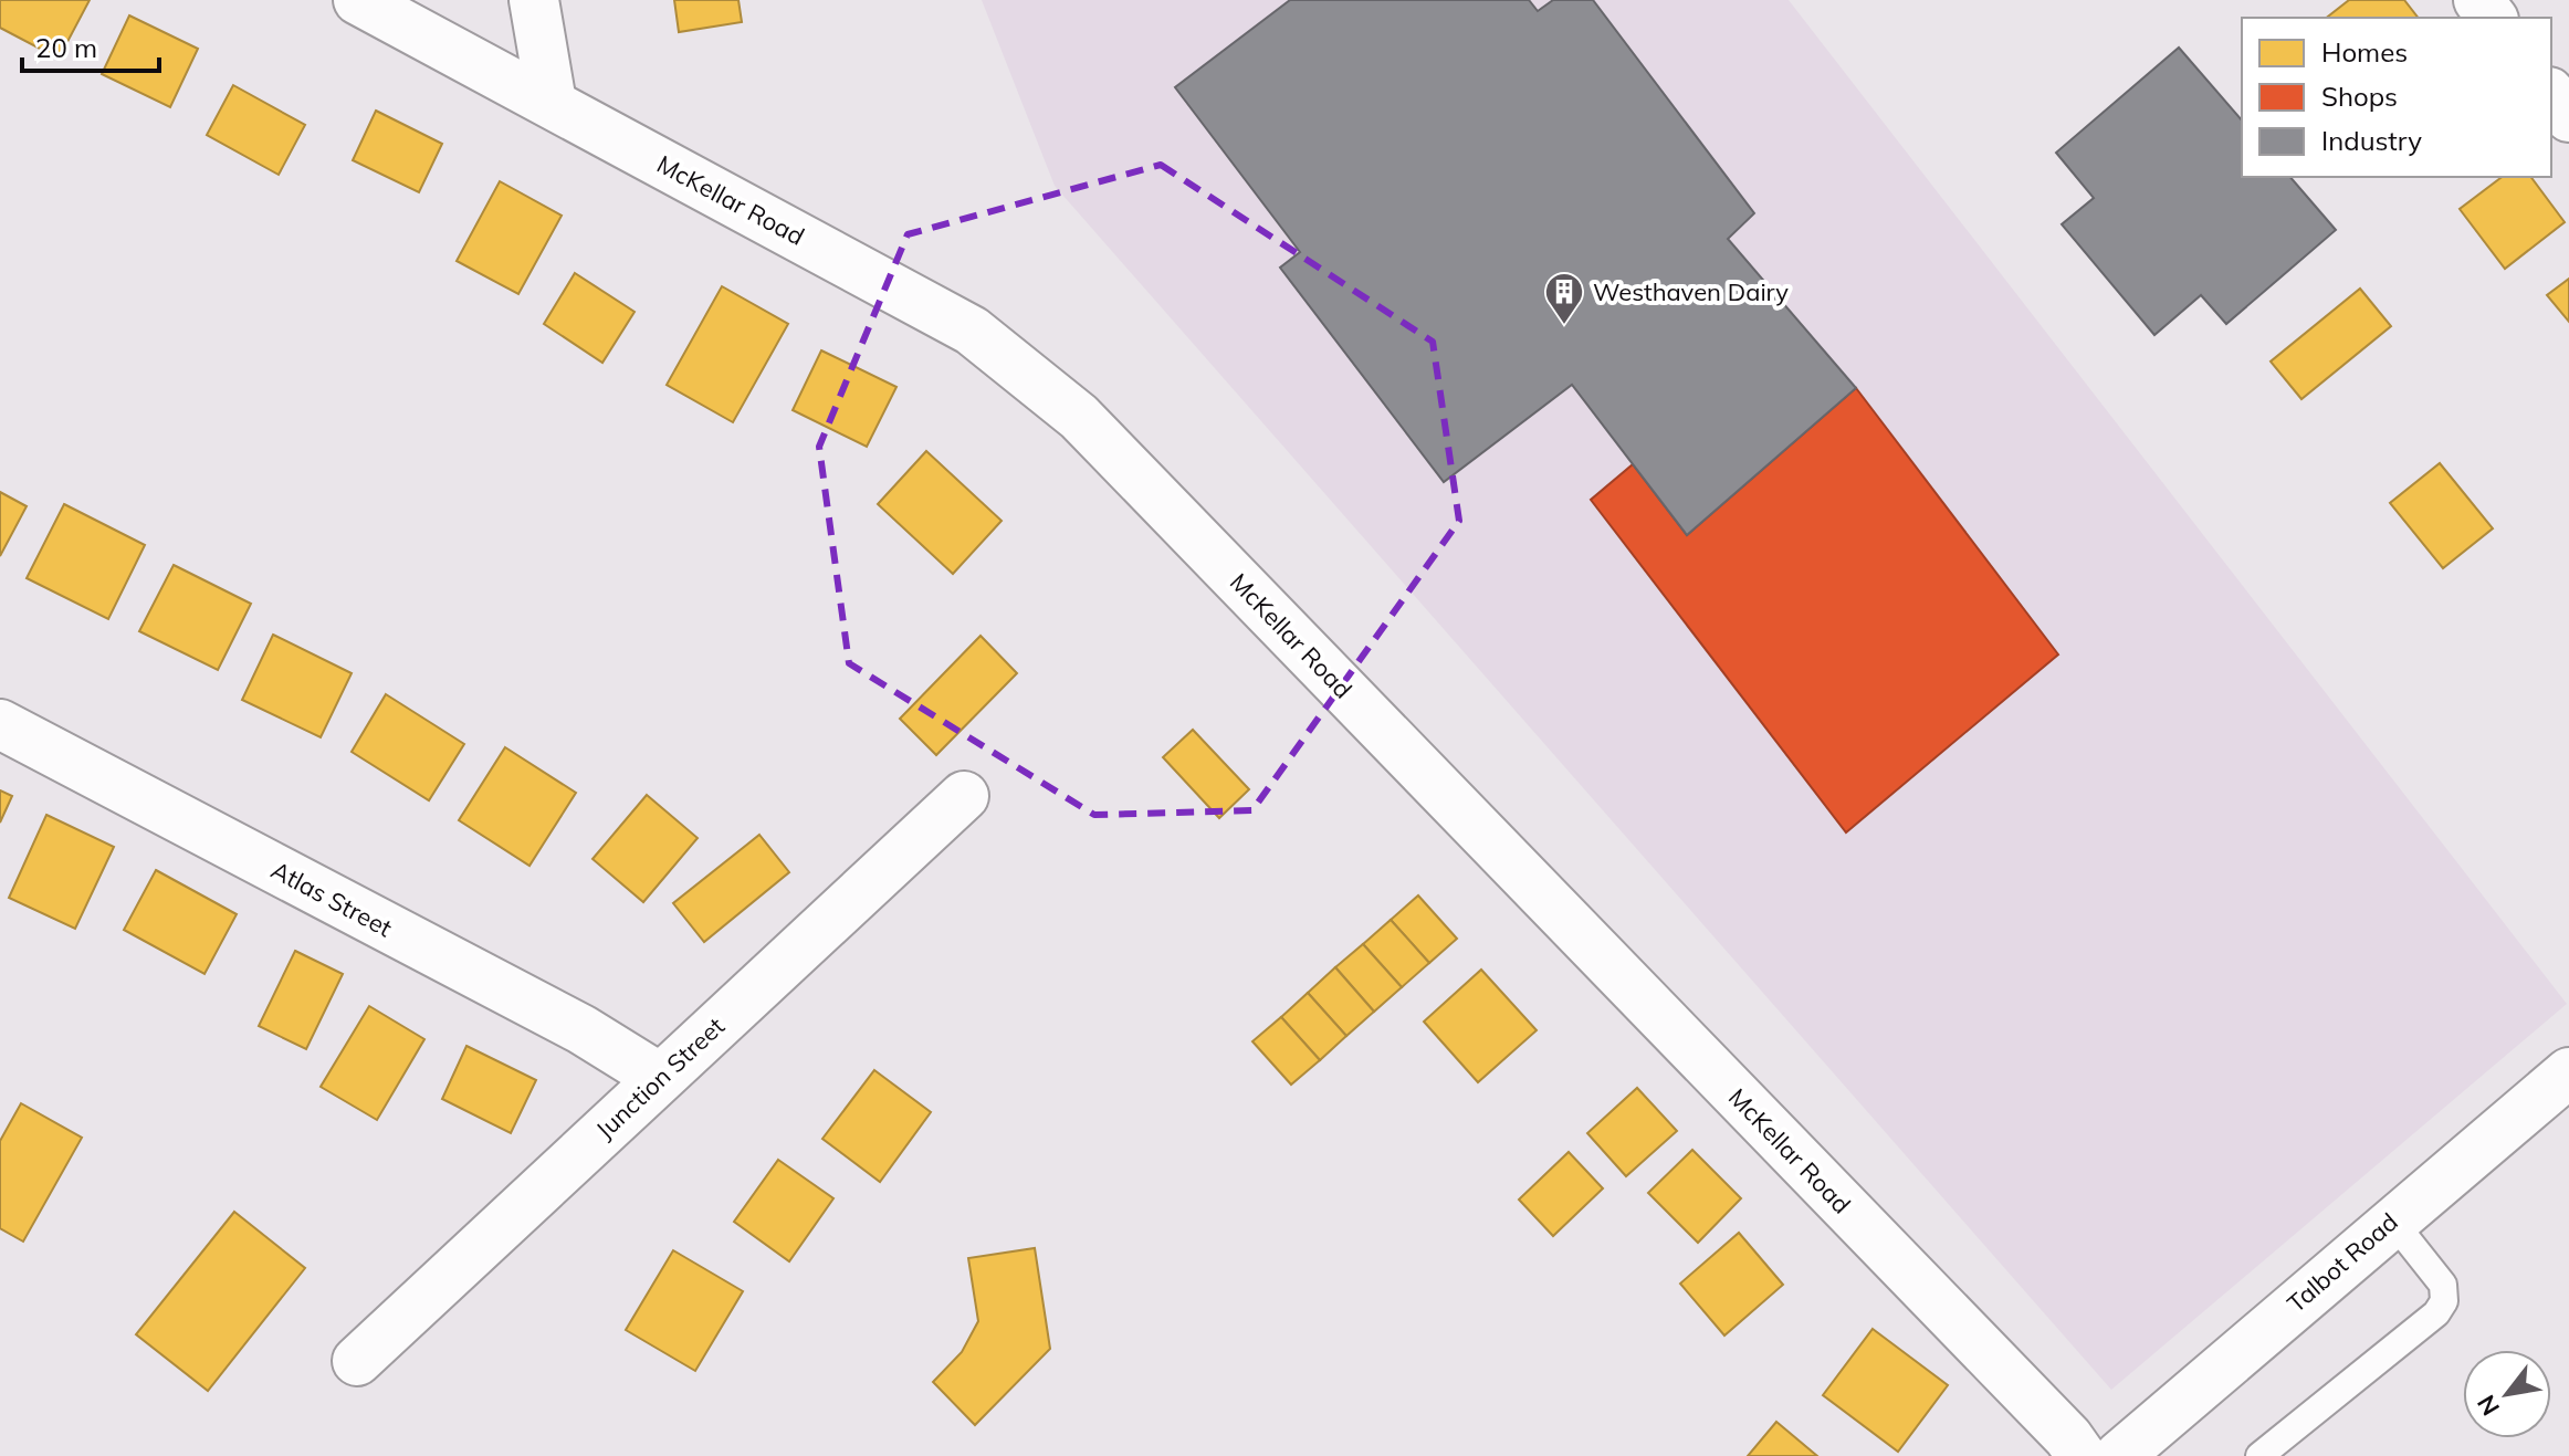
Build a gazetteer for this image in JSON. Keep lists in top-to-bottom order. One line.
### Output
{"streets":{"street":["McKellar Road","Atlas Street","Junction Street","Talbot Road"]},"crossings":[["Atlas Street","Junction Street"]],"places":{"building":["Westhaven Dairy"]},"legend":["Homes","Shops","Industry"],"scale_bar":"20 m","north":"bottom left"}
